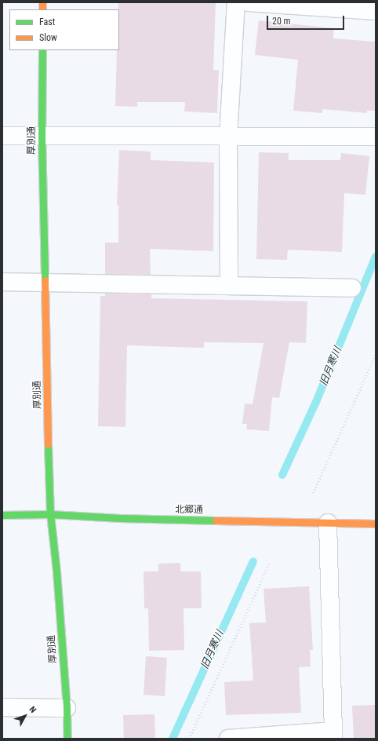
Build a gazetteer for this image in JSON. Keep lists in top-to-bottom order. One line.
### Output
{"streets":{"street":["厚別通","北郷通"]},"crossings":[["厚別通","北郷通"]],"water":["旧月寒川"],"legend":["Fast","Slow"],"scale_bar":"20 m","north":"top right"}
